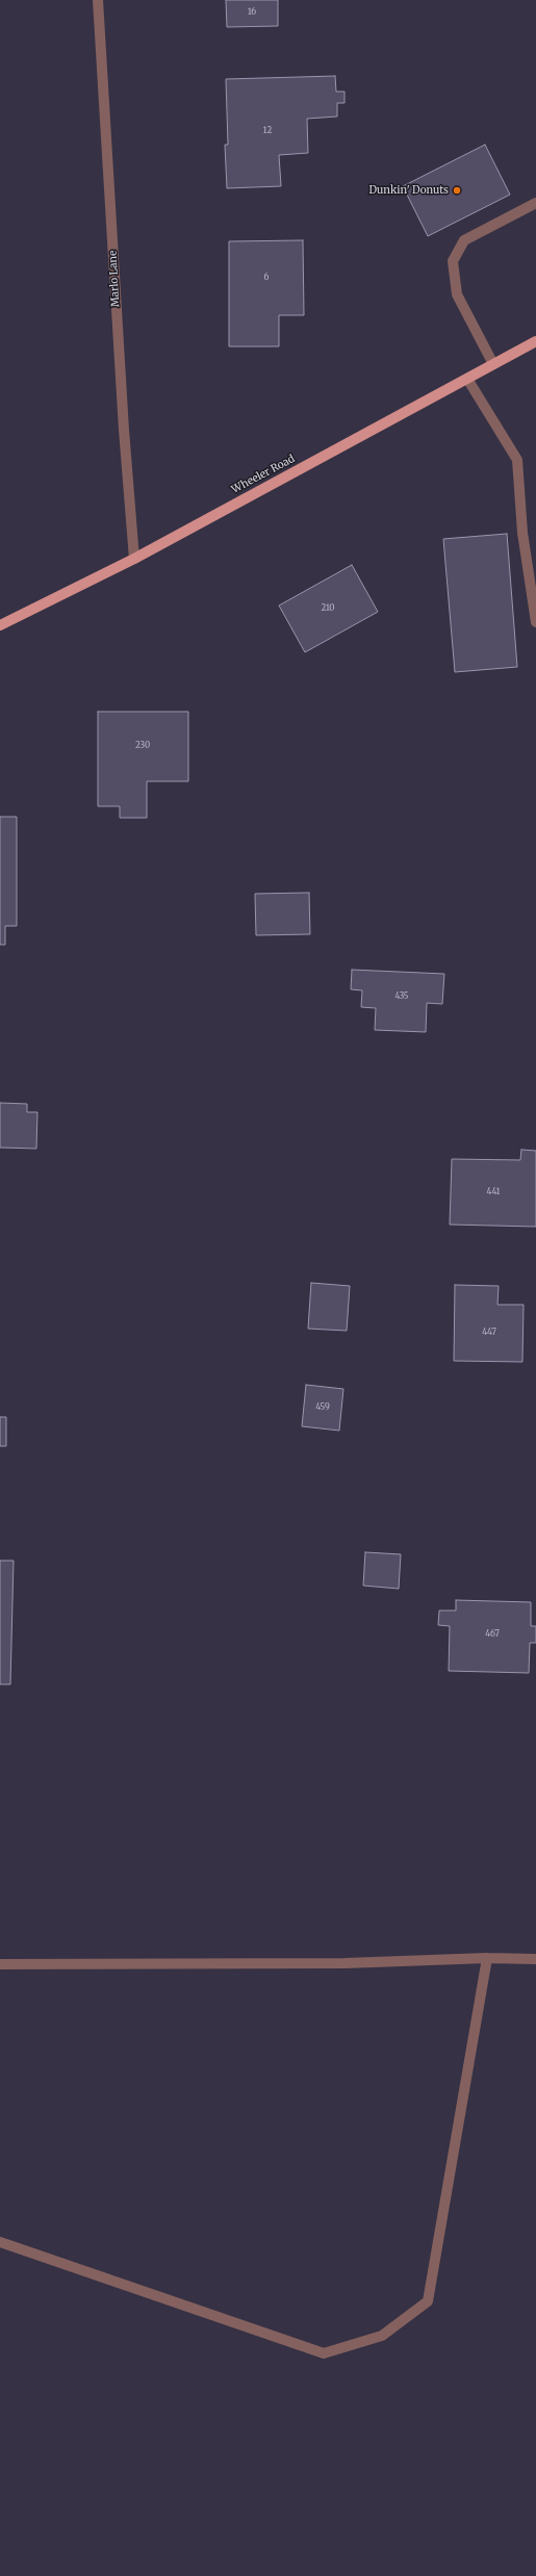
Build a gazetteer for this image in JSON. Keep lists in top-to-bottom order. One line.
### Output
{"streets":{"main road":["Wheeler Road"],"street":["Marlo Lane"]},"crossings":[["Marlo Lane","Wheeler Road"]],"places":["Dunkin' Donuts"],"house_numbers":["16","12","6","210","230","435","441","447","459","467"]}
